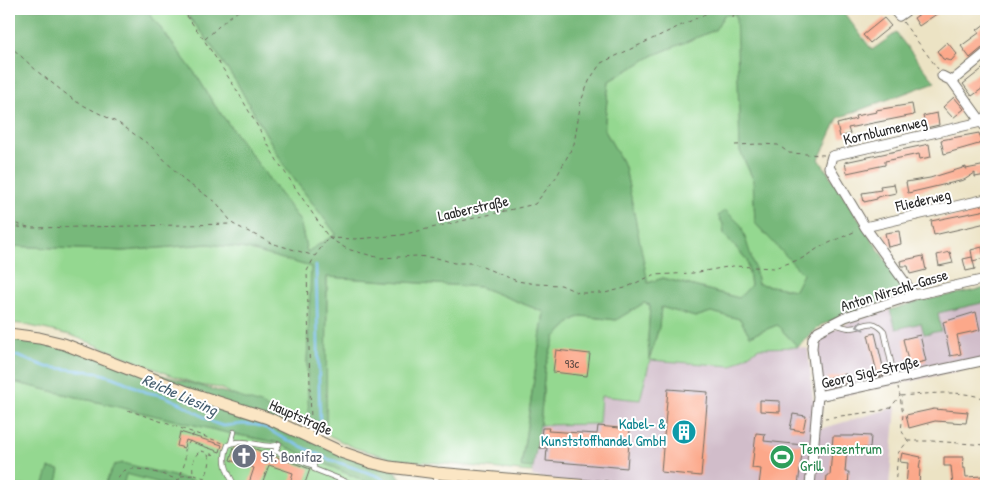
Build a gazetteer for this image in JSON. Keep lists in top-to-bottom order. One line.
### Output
{"streets":{"main road":["Hauptstraße"],"street":["Kornblumenweg","Fliederweg","Anton Nirschl-Gasse","Georg Sigl-Straße"],"path":["Laaberstraße"]},"crossings":[["Kornblumenweg","Fliederweg"],["Kornblumenweg","Anton Nirschl-Gasse"],["Anton Nirschl-Gasse","Georg Sigl-Straße"]],"water":["Reiche Liesing"],"places":{"building":["Kabel- & Kunststoffhandel GmbH"],"church":["St. Bonifaz"],"sports":["Tenniszentrum Grill"]},"house_numbers":["93c"]}
